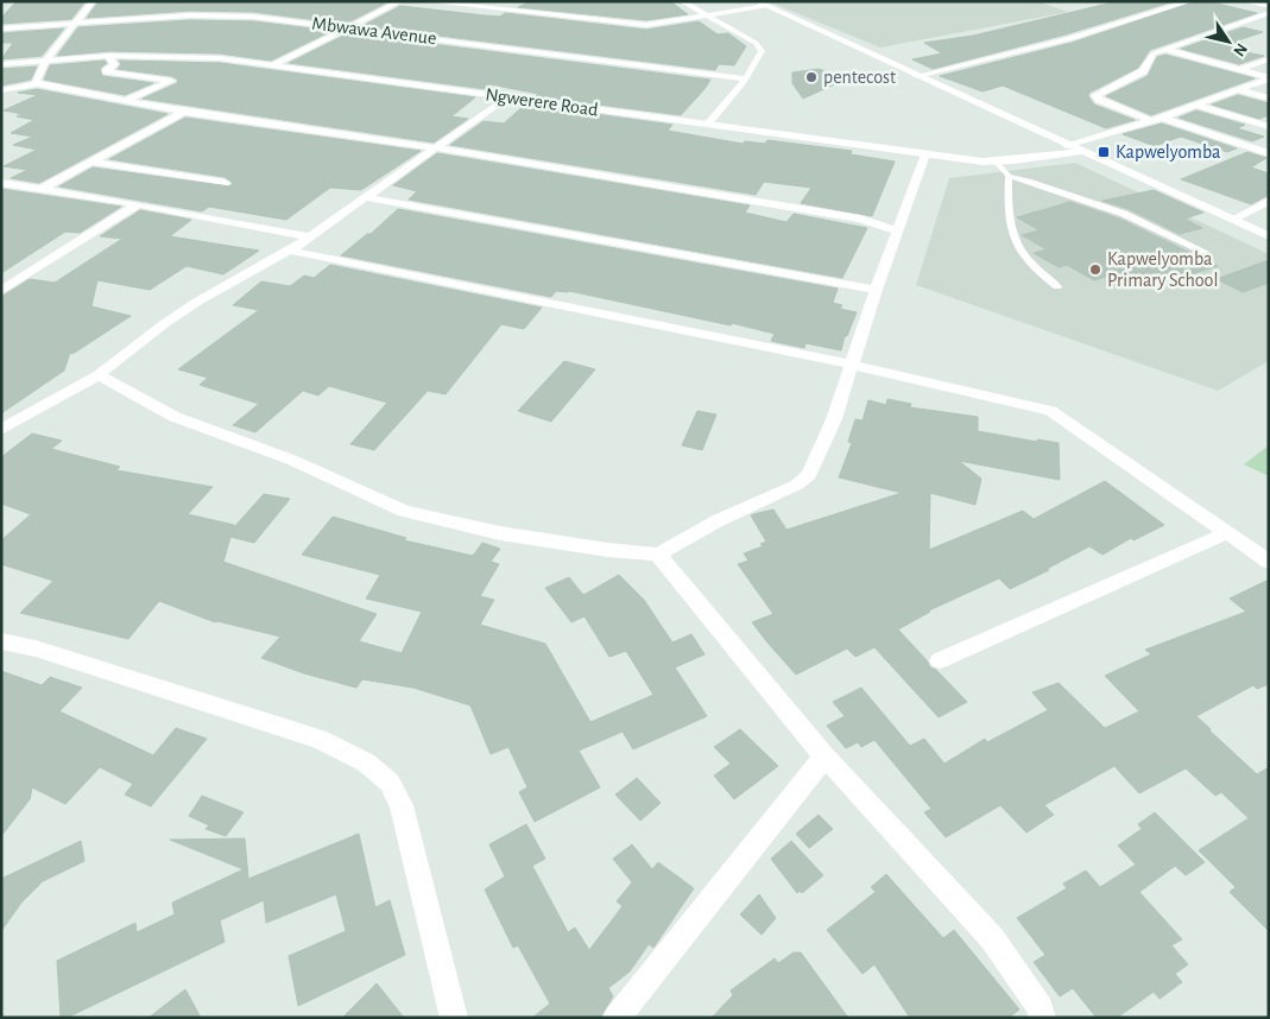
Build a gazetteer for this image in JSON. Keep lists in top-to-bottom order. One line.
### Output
{"streets":{"street":["Mbwawa Avenue","Ngwerere Road"]},"places":{"other":["pentecost","Kapwelyomba Primary School"],"transit":["Kapwelyomba"]},"north":"bottom right"}
